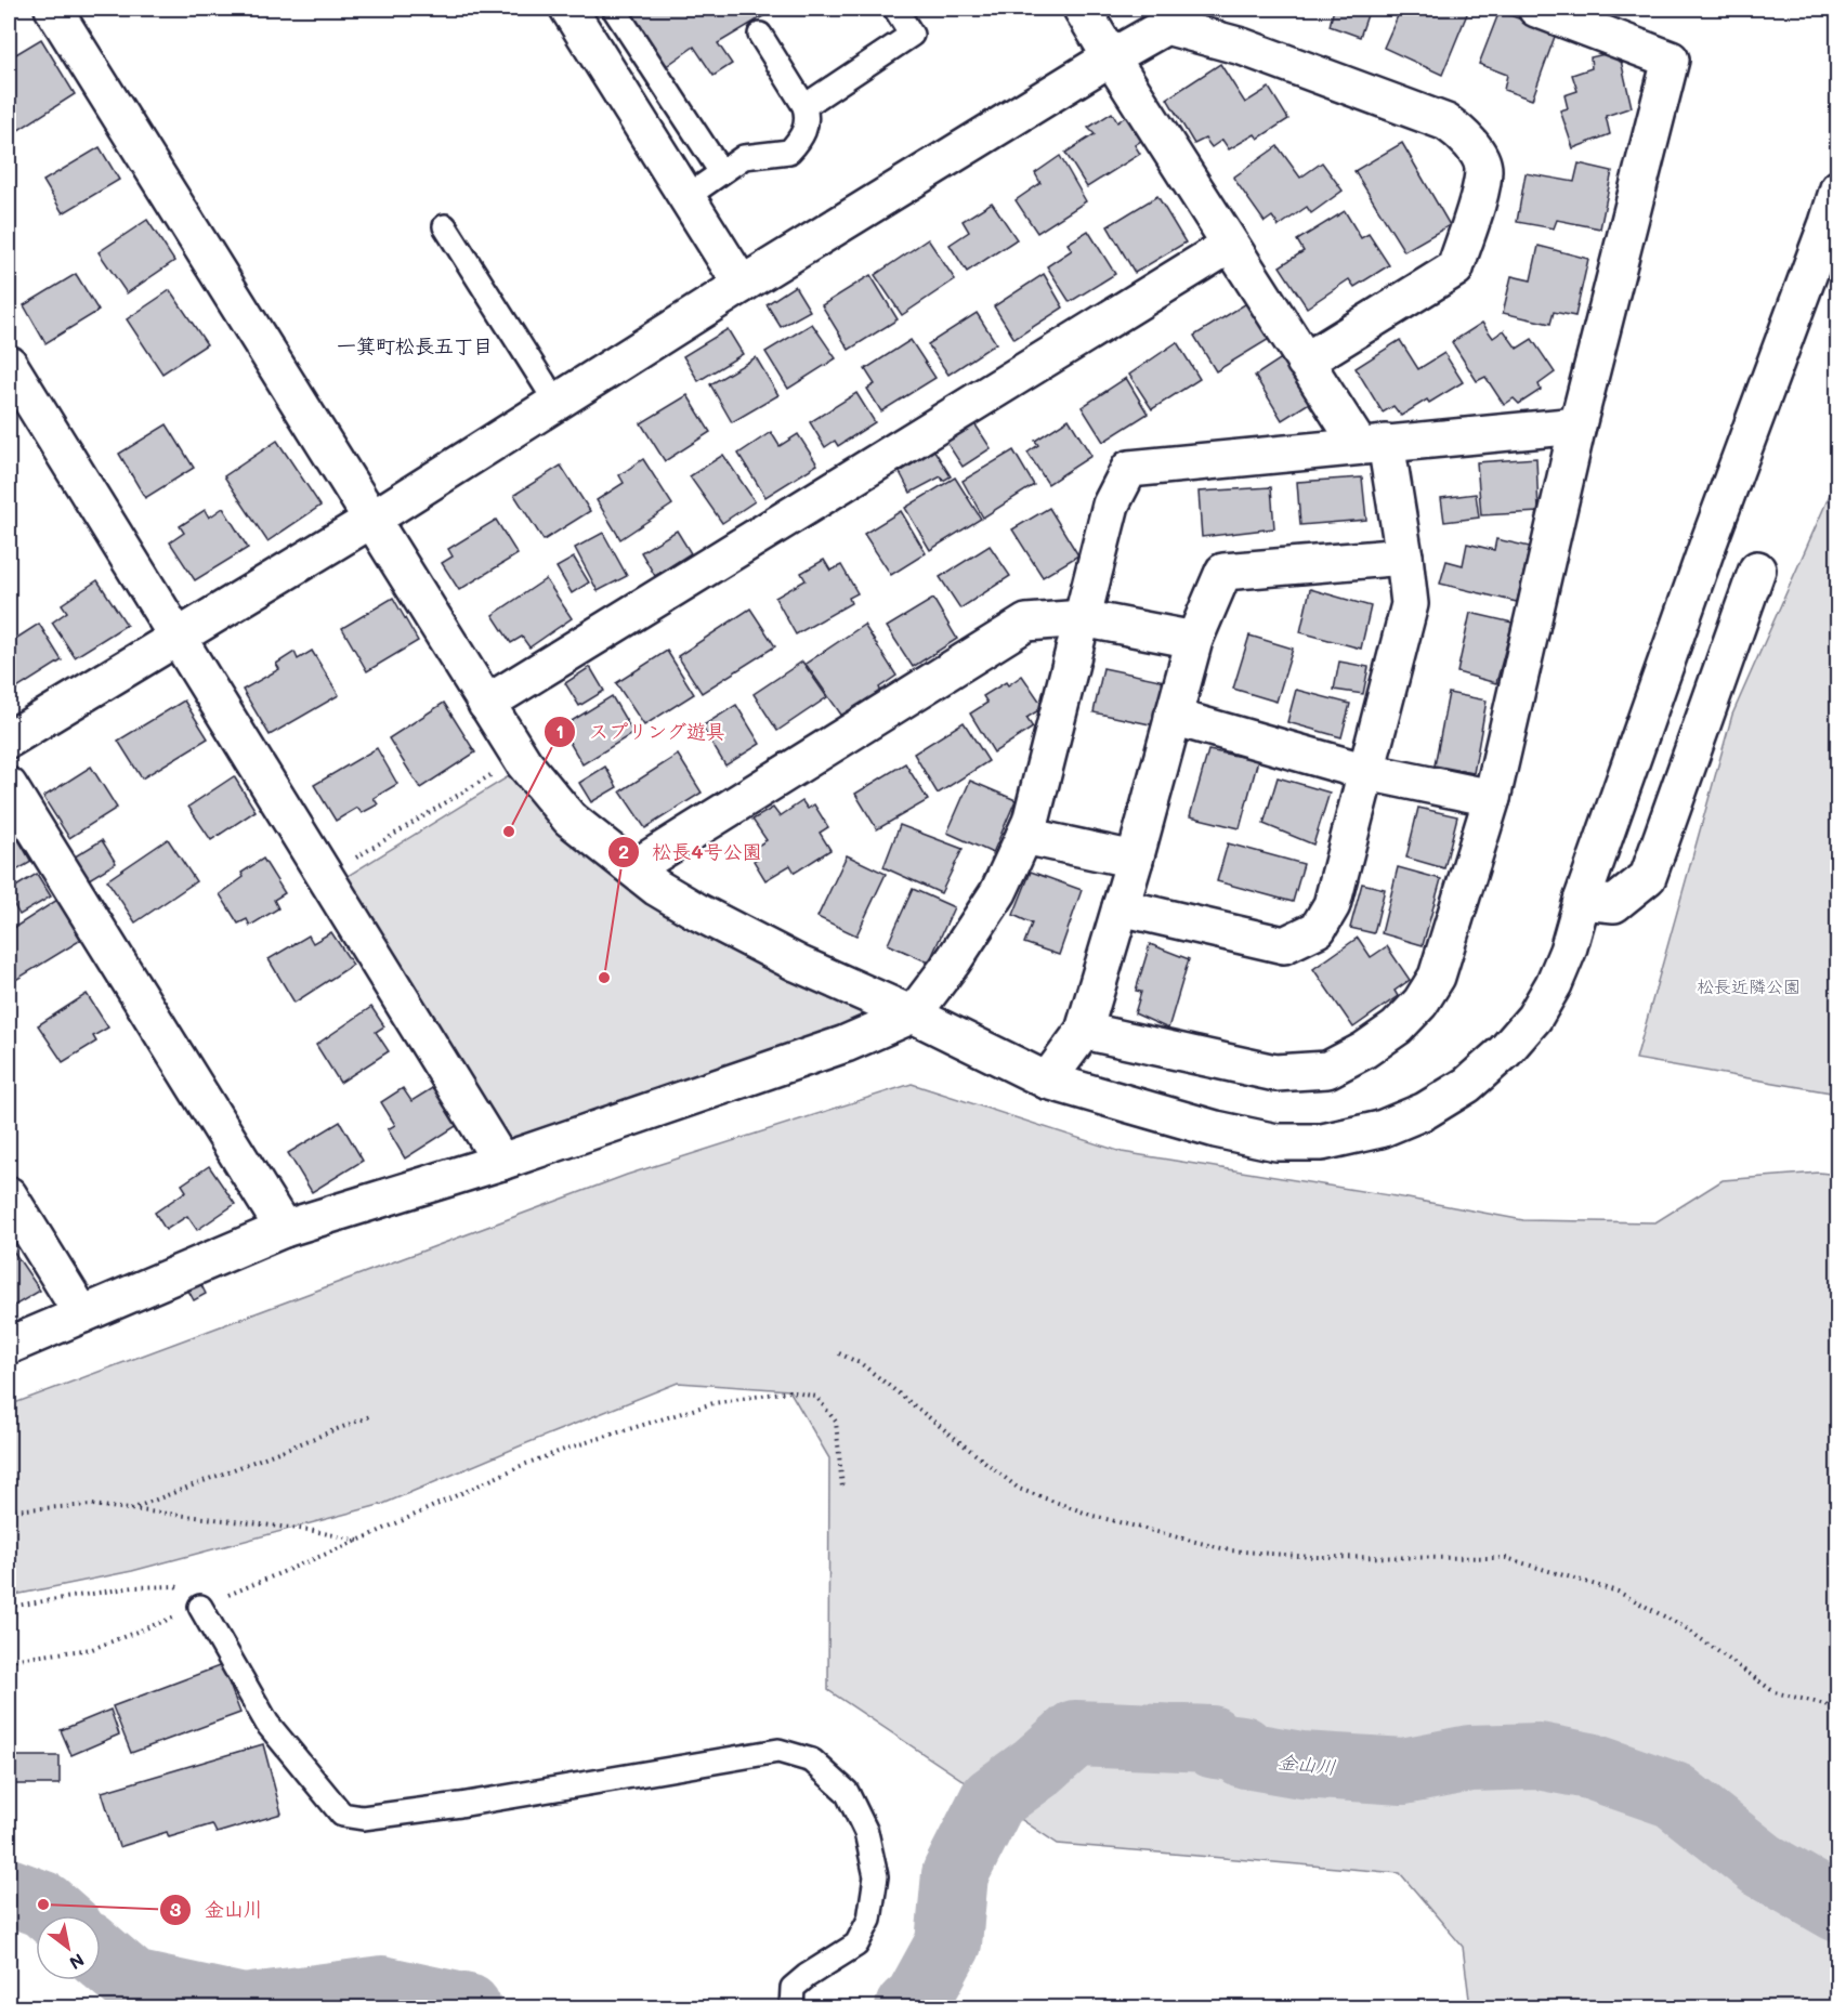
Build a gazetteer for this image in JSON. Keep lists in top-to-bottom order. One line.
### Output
{"districts":["一箕町松長五丁目"],"water":["金山川"],"parks":["松長近隣公園"],"places":["スプリング遊具","松長4号公園","金山川"],"north":"bottom right"}
